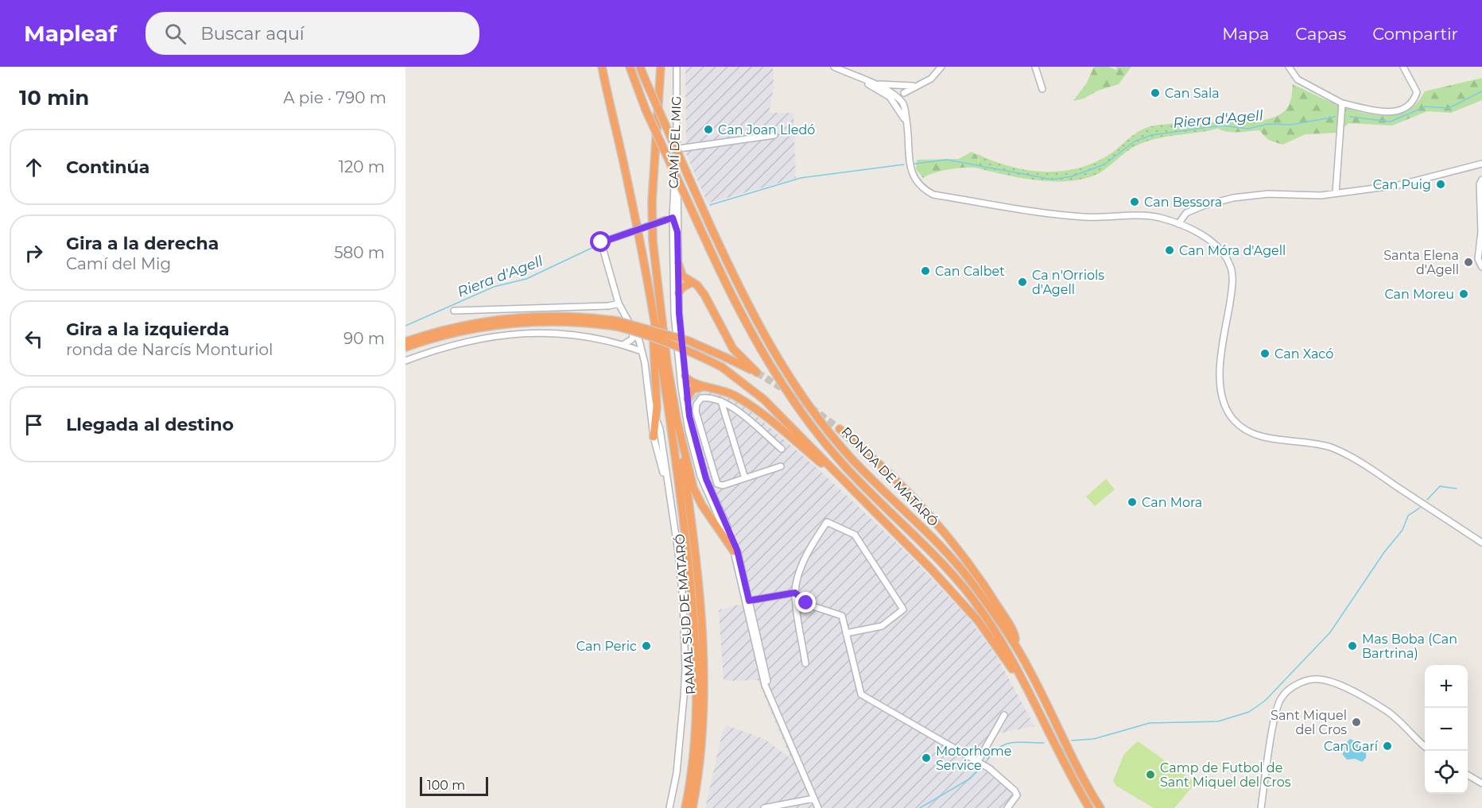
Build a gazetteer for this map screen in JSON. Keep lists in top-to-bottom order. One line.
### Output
{"streets":{"highway":["RONDA DE MATARÓ","RAMAL SUD DE MATARÓ"],"street":["CAMÍ DEL MIG"]},"crossings":[["CAMÍ DEL MIG","RONDA DE MATARÓ"]],"water":["Riera d'Agell"],"places":["Can Sala","Can Joan Lledó","Can Puig","Can Bessora","Can Móra d'Agell","Santa Elena d'Agell","Can Calbet","Ca n'Orriols d'Agell","Can Moreu","Can Xacó","Can Mora","Can Peric","Mas Boba (Can Bartrina)","Sant Miquel del Cros","Can Garí","Motorhome Service","Camp de Futbol de Sant Miquel del Cros"],"scale_bar":"100 m","page":{"header":"Mapleaf","search":"Buscar aquí","nav":["Mapa","Capas","Compartir"],"heading":["10 min","A pie · 790 m"],"list":[["Continúa","120 m"],["Gira a la derecha","Camí del Mig","580 m"],["Gira a la izquierda","ronda de Narcís Monturiol","90 m"],"Llegada al destino"],"map_buttons":["+","−"],"scale":"100 m"}}
